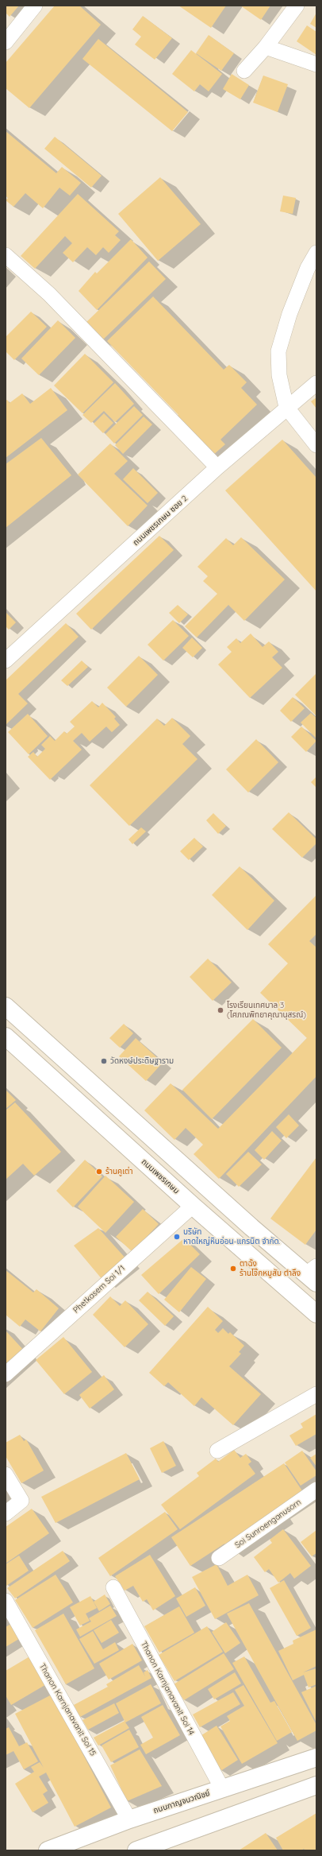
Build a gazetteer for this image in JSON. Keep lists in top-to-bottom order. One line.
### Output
{"streets":{"main road":["ถนนเพชรเกษม","ถนนกาญจนวณิชย์"],"street":["ถนนเพชรเกษม ซอย 2","Phetkasem Soi 1/1","Soi Sunroenganusorn","Thanon Karnjanavanit Soi 14","Thanon Karnjanavanit Soi 15"]},"crossings":[["ถนนเพชรเกษม","Phetkasem Soi 1/1"],["Thanon Karnjanavanit Soi 14","ถนนกาญจนวณิชย์"],["Thanon Karnjanavanit Soi 15","ถนนกาญจนวณิชย์"]],"places":["โรงเรียนเทศบาล 3 (โศภณพิทยาคุณานุสรณ์)","วัดหงษ์ประดิษฐาราม","ร้านคูเต่า","บริษัท หาดใหญ่หินอ่อน-แกรนิต จำกัด.","ตาฉั้ง ร้านโจ๊กหมูสับ ตำลึง"]}
